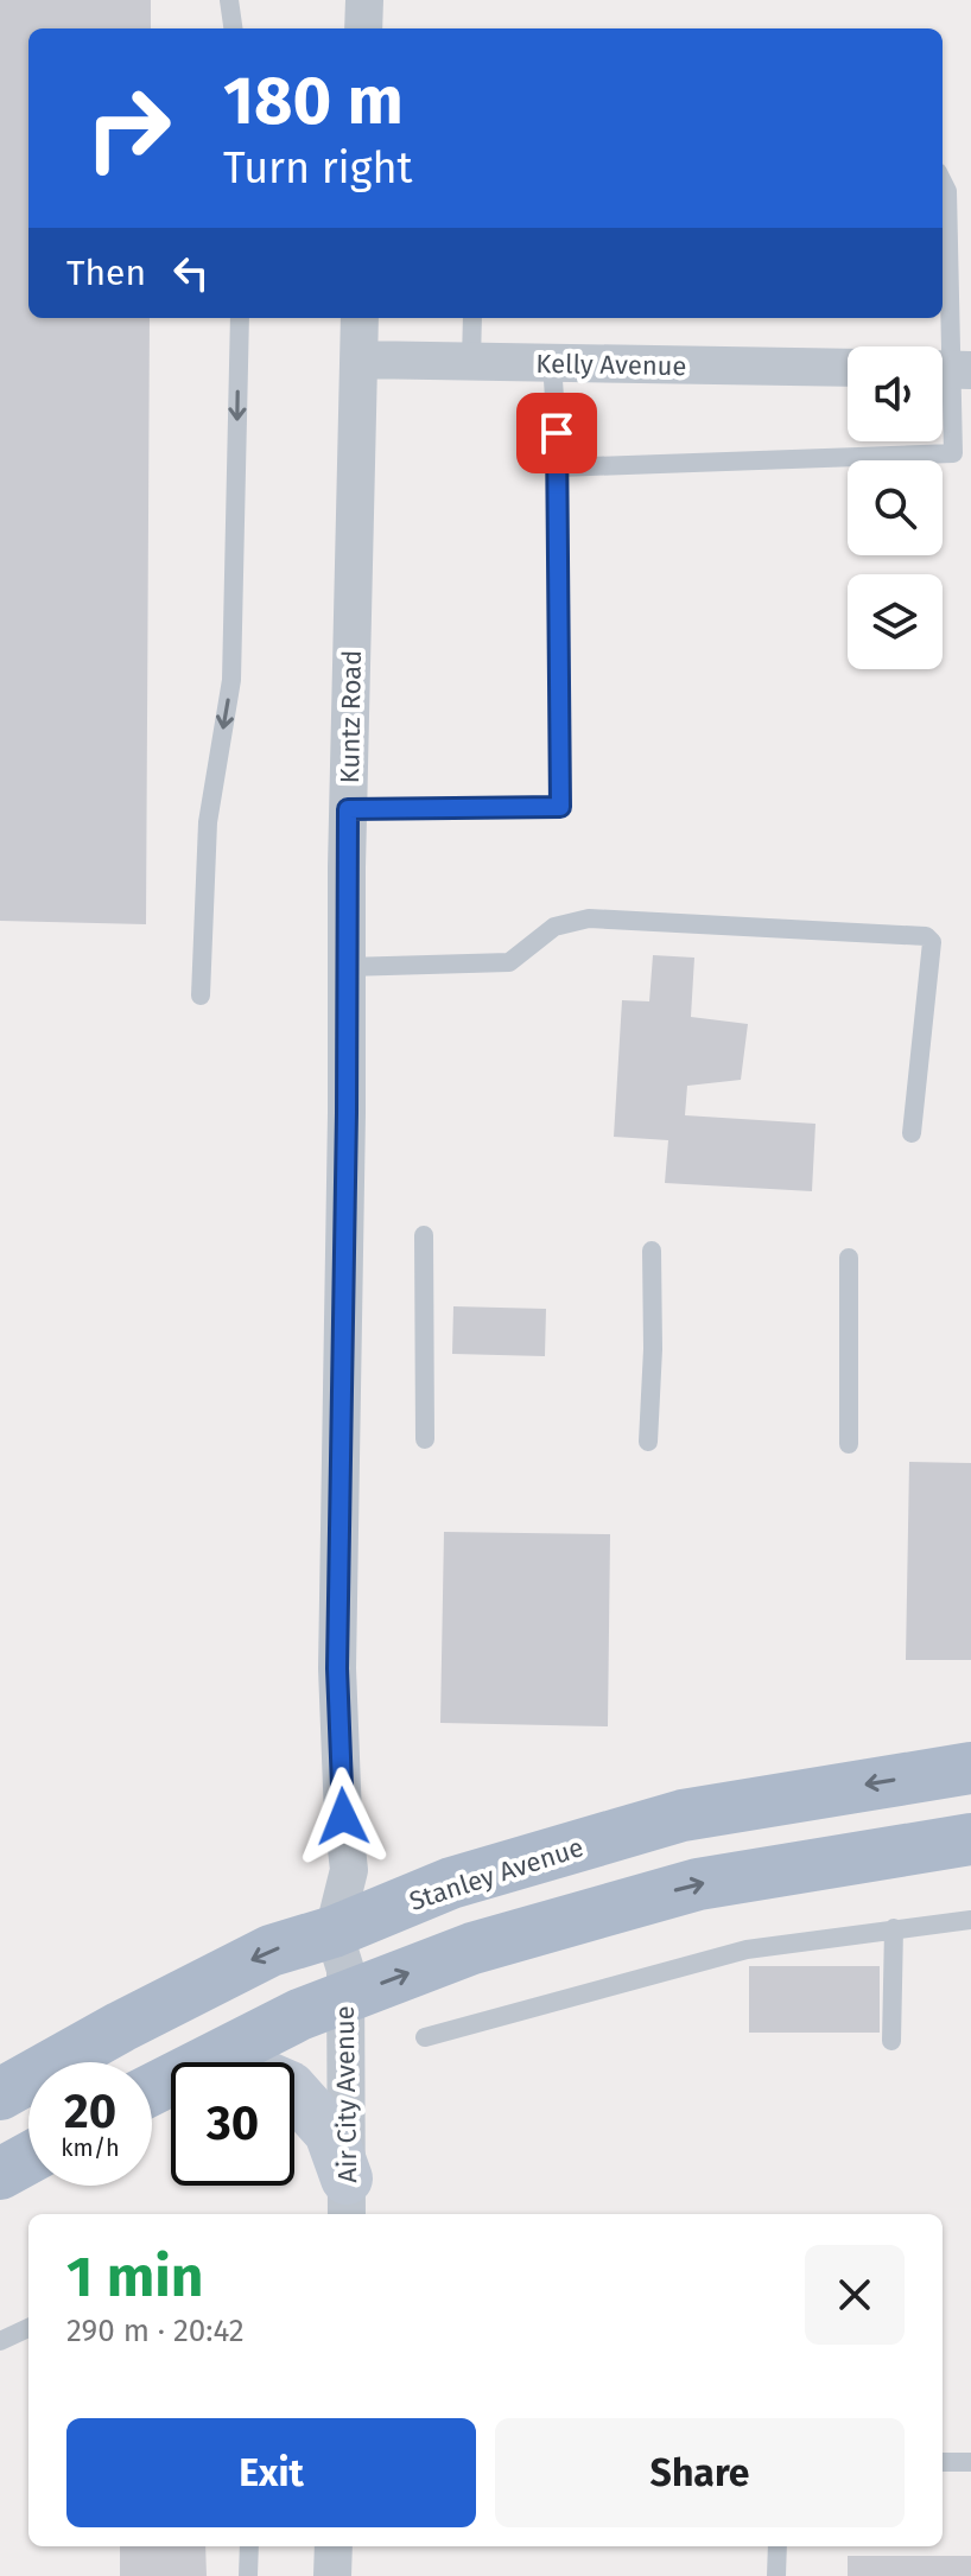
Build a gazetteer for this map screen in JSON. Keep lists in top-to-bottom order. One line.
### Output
{"streets":{"main road":["Stanley Avenue"],"street":["Kelly Avenue","Kuntz Road","Air City Avenue"]},"crossings":[["Kelly Avenue","Kuntz Road"],["Kuntz Road","Stanley Avenue"],["Kuntz Road","Air City Avenue"],["Stanley Avenue","Air City Avenue"]],"page":{"turn":["180 m","Turn right"],"then":"Then","speed":"20 km/h","limit":"30","heading":["1 min","290 m · 20:42"],"buttons":["Exit","Share"]}}
